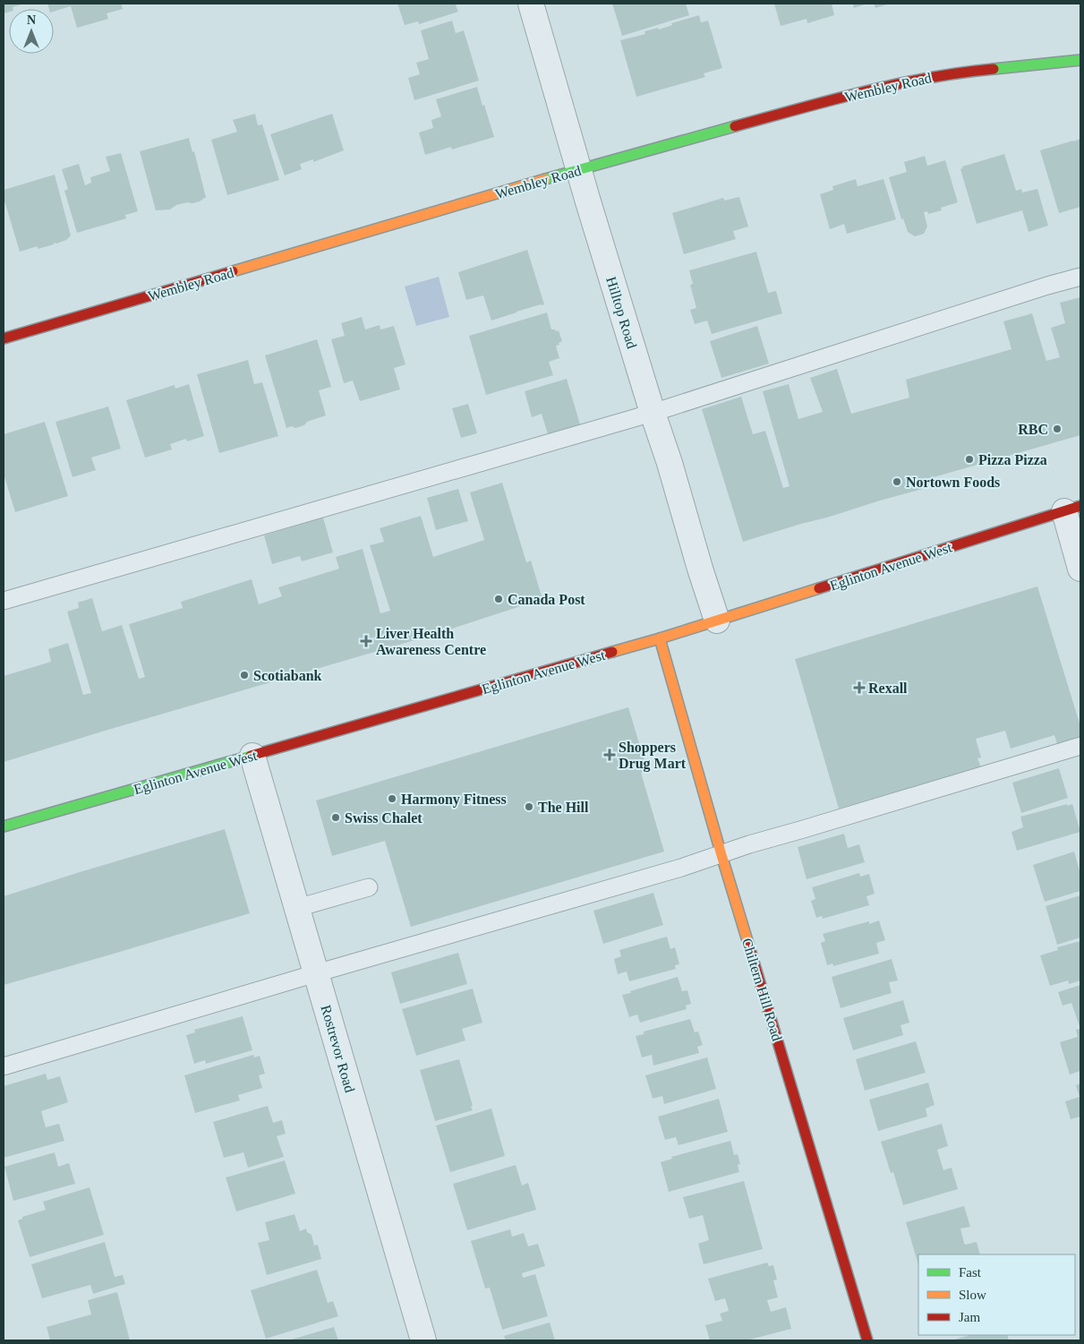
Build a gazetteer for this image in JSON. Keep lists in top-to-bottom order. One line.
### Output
{"streets":{"street":["Wembley Road","Hilltop Road","Eglinton Avenue West","Chiltern Hill Road","Rostrevor Road"]},"crossings":[["Wembley Road","Hilltop Road"],["Hilltop Road","Eglinton Avenue West"],["Eglinton Avenue West","Chiltern Hill Road"],["Eglinton Avenue West","Rostrevor Road"]],"places":{"other":["RBC","Pizza Pizza","Nortown Foods","Canada Post","Scotiabank","Harmony Fitness","The Hill","Swiss Chalet"],"health":["Liver Health Awareness Centre","Rexall","Shoppers Drug Mart"]},"legend":["Fast","Slow","Jam"],"north":"top"}
